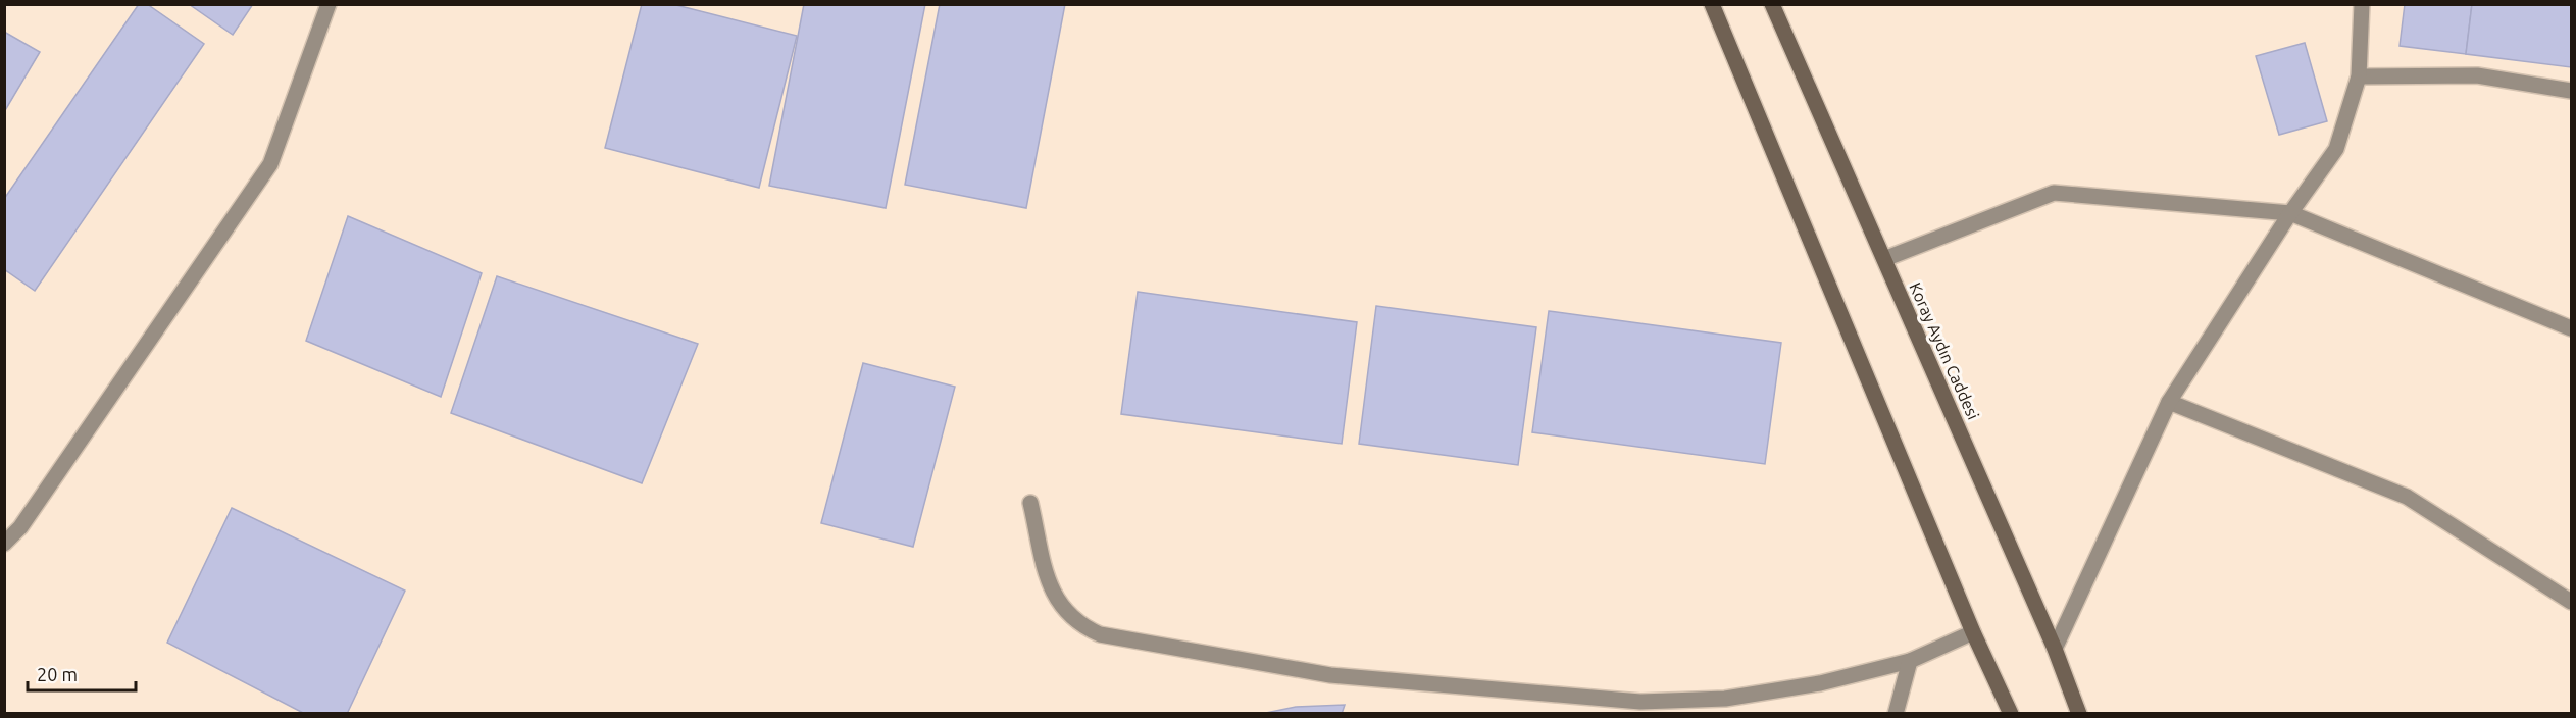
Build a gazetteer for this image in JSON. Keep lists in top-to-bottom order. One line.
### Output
{"streets":{"main road":["Koray Aydın Caddesi"]},"scale_bar":"20 m"}
